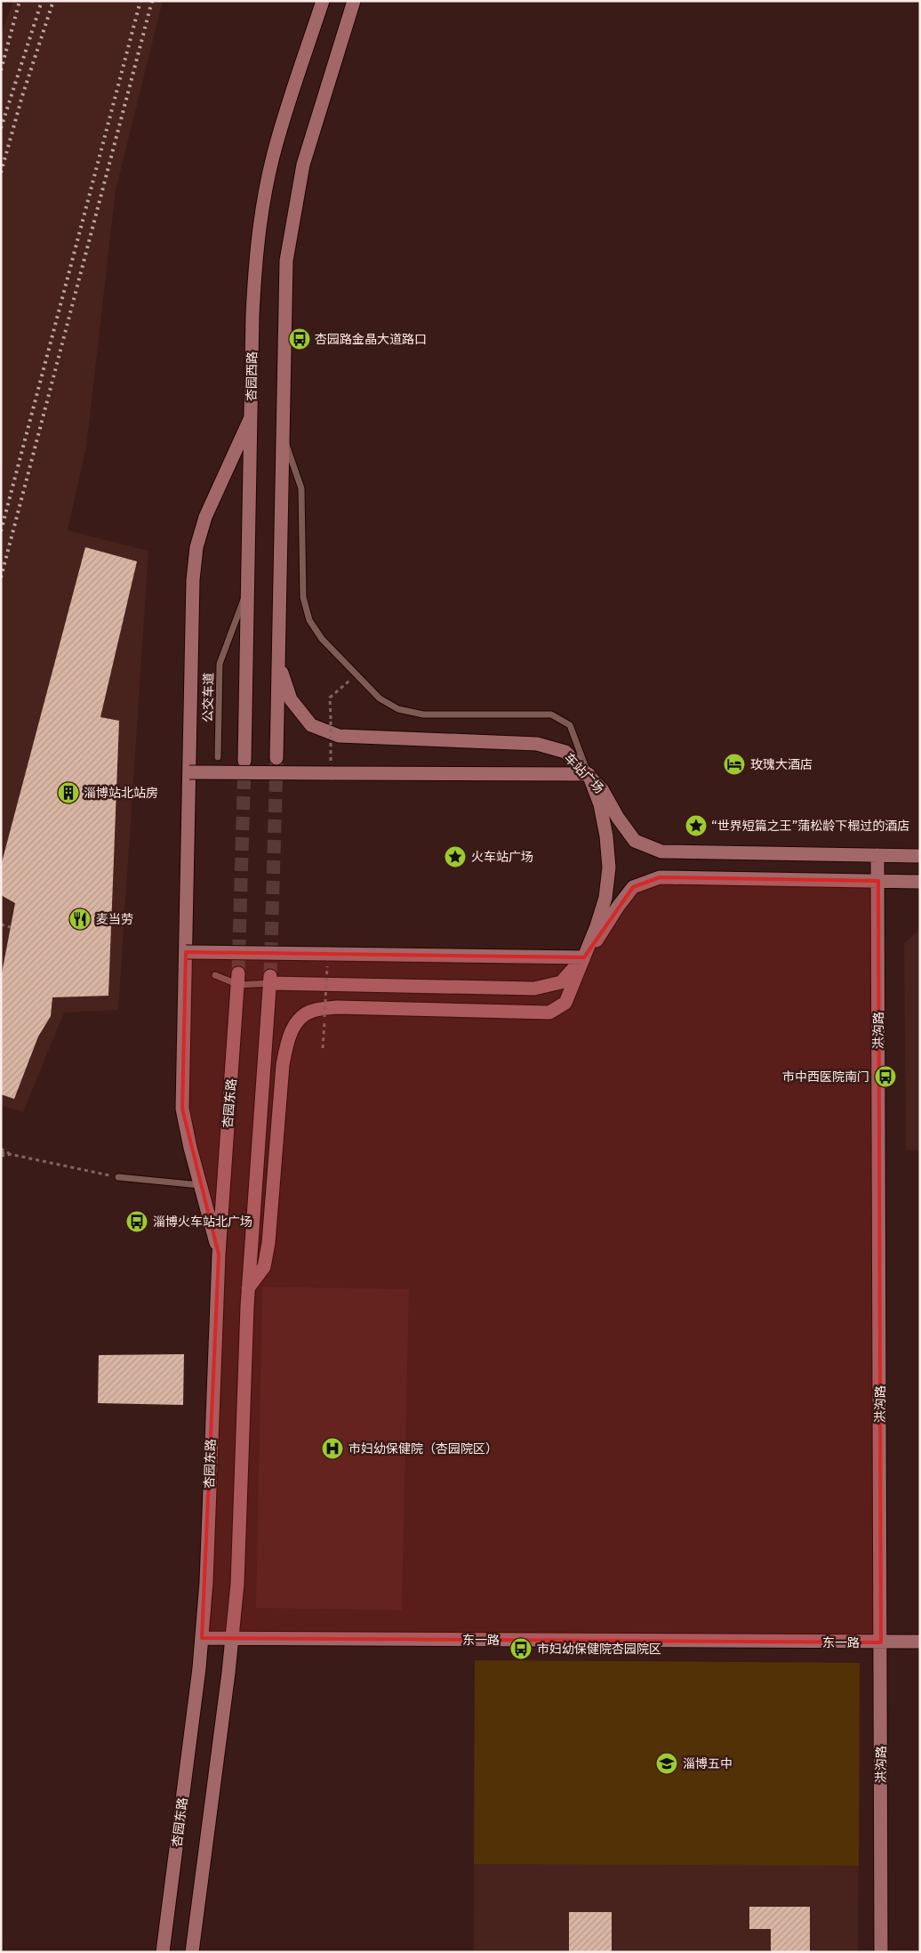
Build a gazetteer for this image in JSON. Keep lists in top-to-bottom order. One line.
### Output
{"streets":{"main road":["杏园西路","车站广场","洪沟路","杏园东路","东一路"],"lane":["公交车道"]},"crossings":[["杏园西路","公交车道"],["车站广场","洪沟路"],["洪沟路","东一路"],["杏园东路","东一路"]],"places":{"bus stop":["杏园路金晶大道路口","市中西医院南门","淄博火车站北广场","市妇幼保健院杏园院区"],"hotel":["玫瑰大酒店"],"building":["淄博站北站房"],"place":["“世界短篇之王”蒲松龄下榻过的酒店","火车站广场"],"restaurant":["麦当劳"],"hospital":["市妇幼保健院（杏园院区）"],"school or university":["淄博五中"]}}
